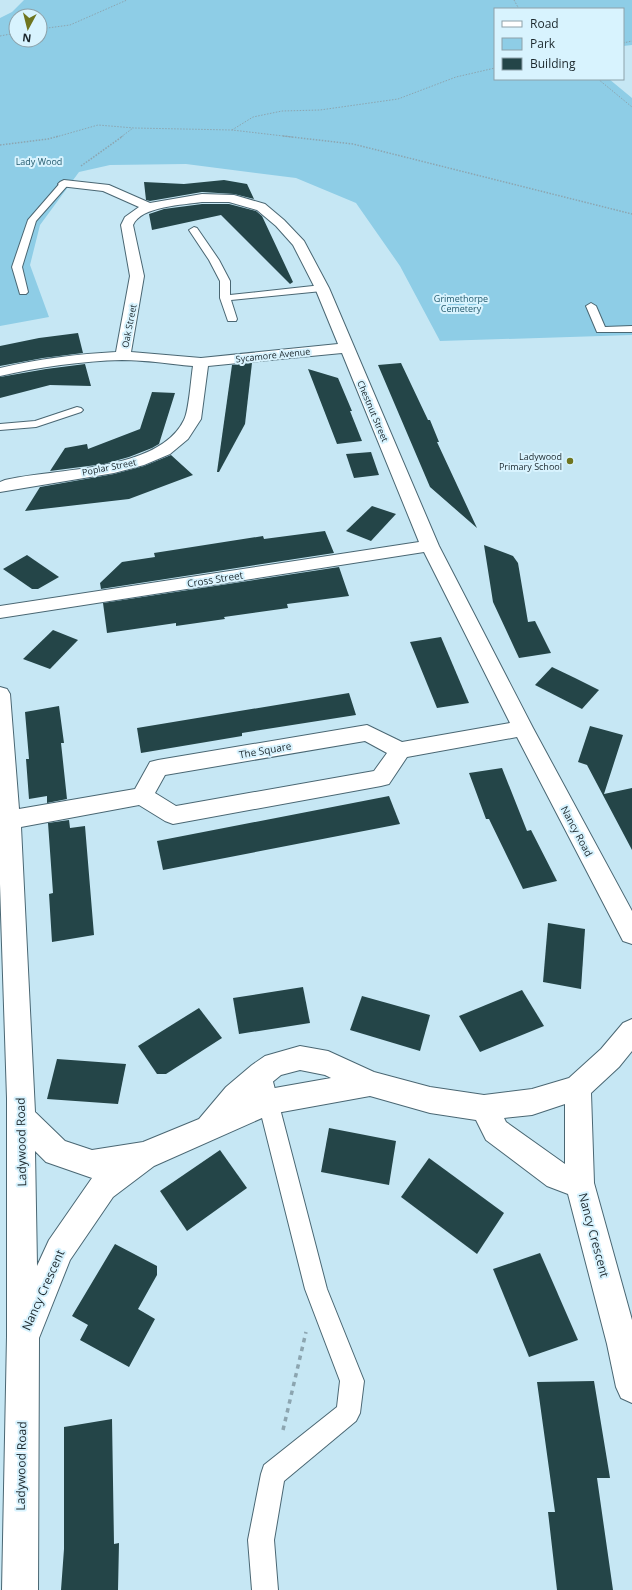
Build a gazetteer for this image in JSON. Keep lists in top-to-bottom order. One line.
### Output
{"streets":{"street":["Oak Street","Sycamore Avenue","Chestnut Street","Poplar Street","Cross Street","The Square","Nancy Road","Ladywood Road","Nancy Crescent"]},"crossings":[["Oak Street","Sycamore Avenue"],["Oak Street","Chestnut Street"],["Sycamore Avenue","Chestnut Street"],["Sycamore Avenue","Poplar Street"],["Chestnut Street","Cross Street"],["Chestnut Street","Nancy Road"],["Ladywood Road","Nancy Crescent"]],"parks":["Lady Wood","Grimethorpe Cemetery"],"places":["Ladywood Primary School"],"legend":["Road","Park","Building"],"north":"bottom"}
